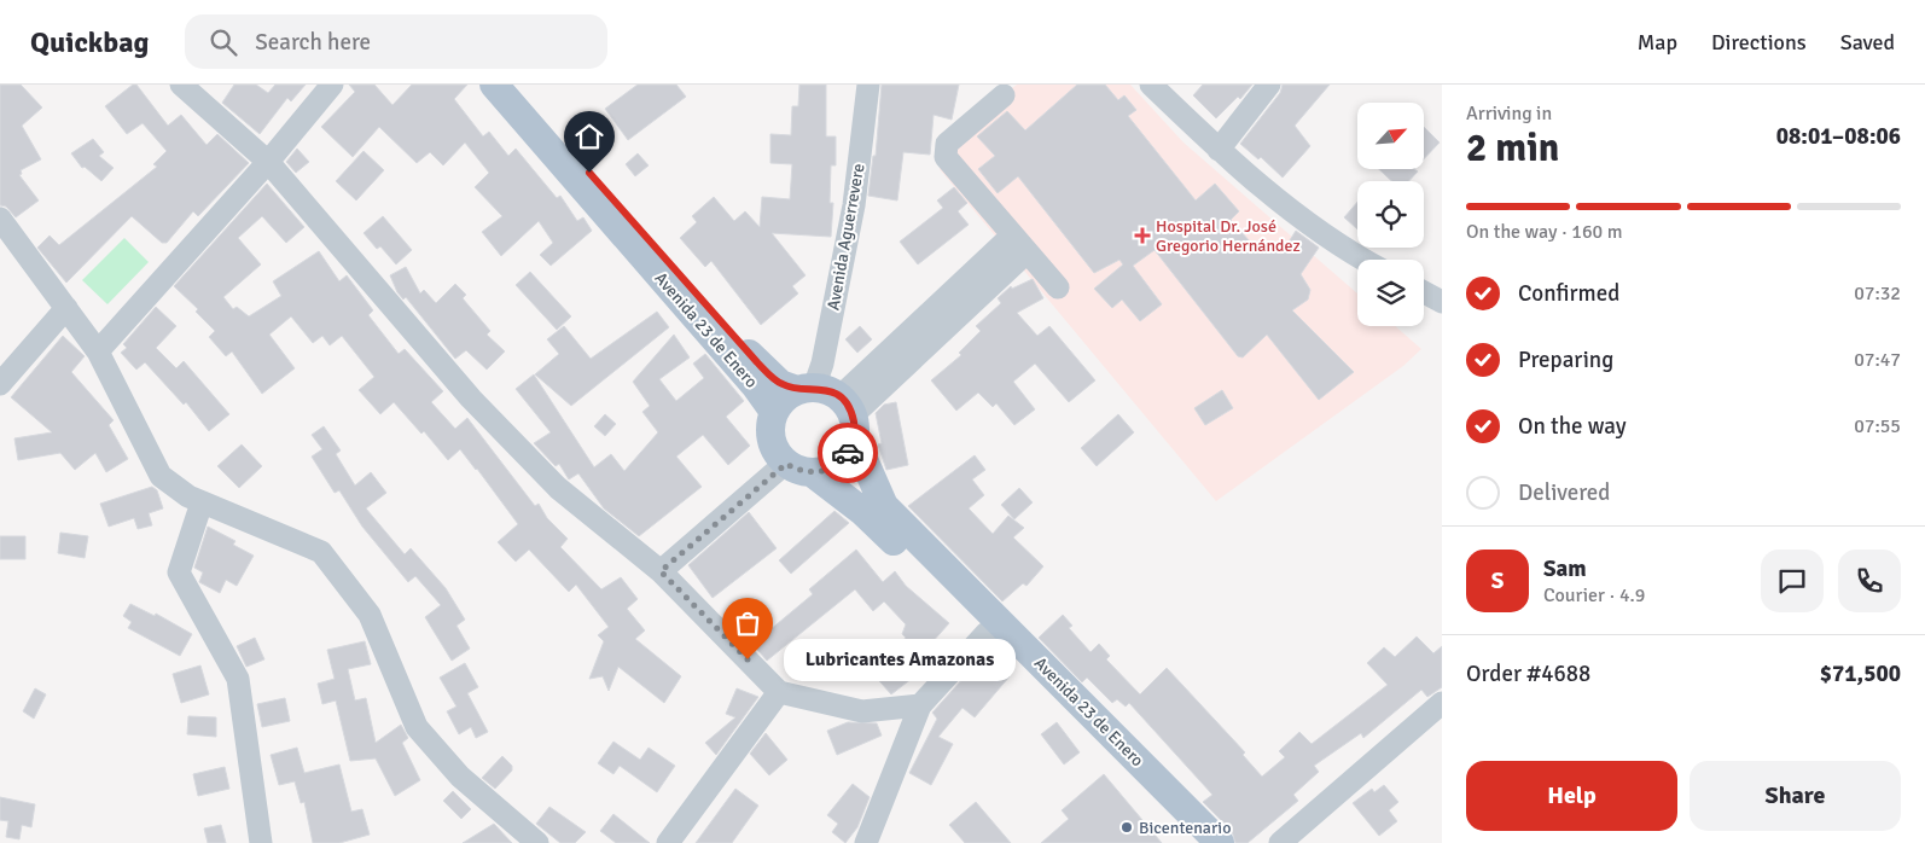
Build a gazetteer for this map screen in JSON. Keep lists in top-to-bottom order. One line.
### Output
{"streets":{"main road":["Avenida 23 de Enero"],"street":["Avenida Aguerrevere"]},"crossings":[["Avenida Aguerrevere","Avenida 23 de Enero"]],"places":{"health":["Hospital Dr. José Gregorio Hernández"],"other":["Lubricantes Amazonas","Bicentenario"]},"north":"top right","page":{"header":"Quickbag","search":"Search here","nav":["Map","Directions","Saved"],"heading":["2 min","Arriving in","08:01–08:06"],"panel":["Sam","Courier · 4.9","Order #4688","$71,500"],"bar":"On the way · 160 m","list":[["Confirmed","07:32"],["Preparing","07:47"],["On the way","07:55"],"Delivered"],"round":"S","bubble":"Lubricantes Amazonas","buttons":["Help","Share"]}}
